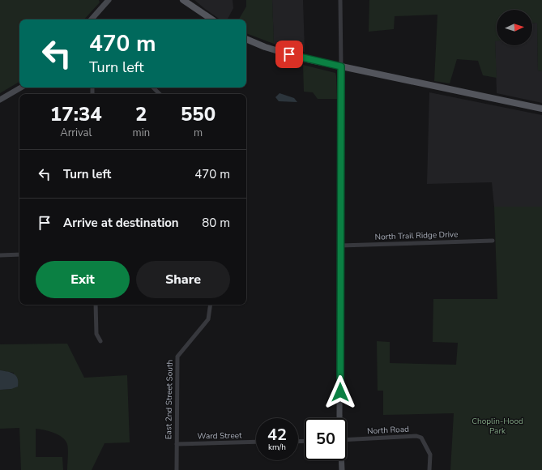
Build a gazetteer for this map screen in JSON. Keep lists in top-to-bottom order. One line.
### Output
{"streets":{"street":["North Trail Ridge Drive","East 2nd Street South","North Road","Ward Street"]},"crossings":[["East 2nd Street South","Ward Street"]],"parks":["Choplin-Hood Park"],"north":"right","page":{"turn":["470 m","Turn left"],"eta":["17:34","Arrival","2","min","550","m"],"list":[{"name":"Turn left","value":"470 m"},{"name":"Arrive at destination","value":"80 m"}],"buttons":["Exit","Share"],"speed":"42 km/h","limit":"50"}}
